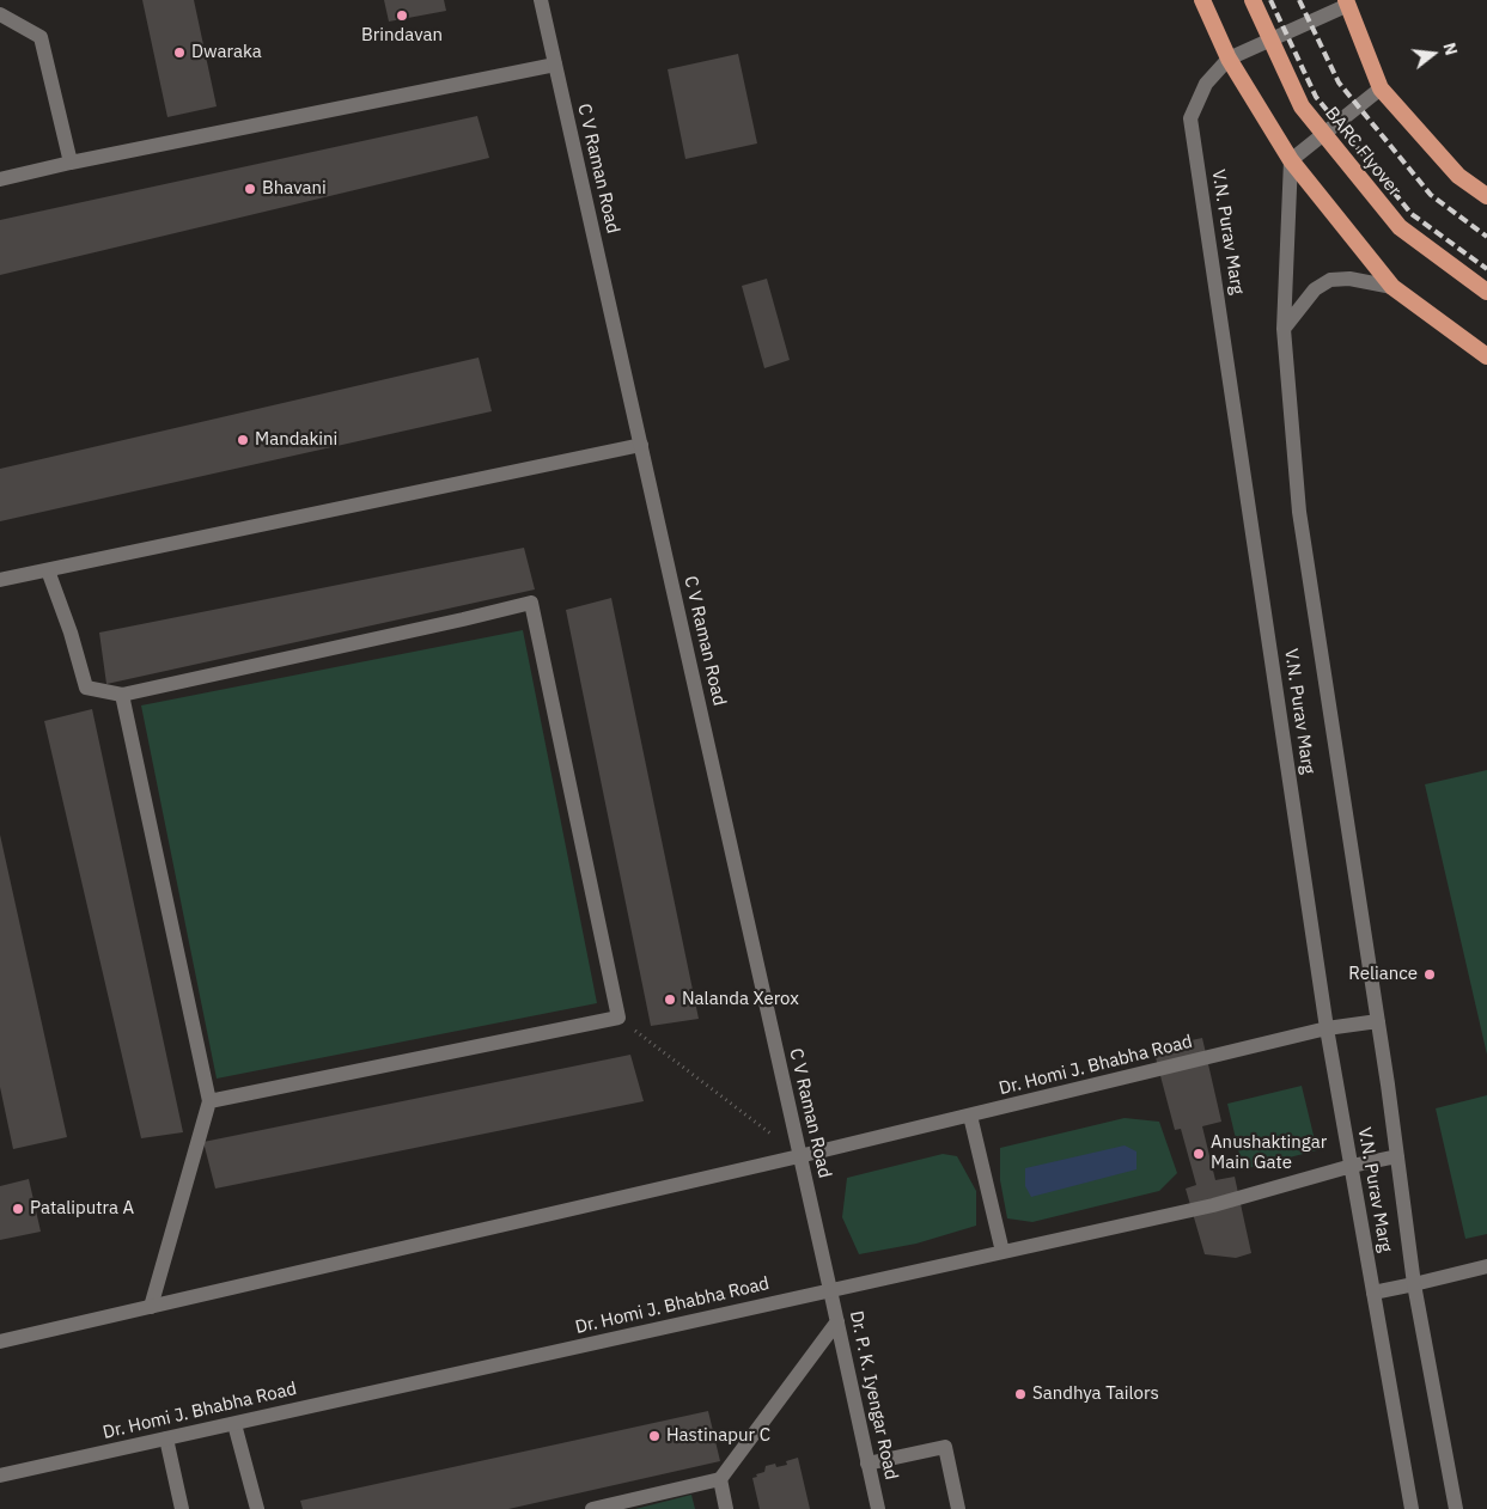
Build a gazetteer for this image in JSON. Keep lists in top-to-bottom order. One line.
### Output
{"streets":{"highway":["BARC Flyover"],"street":["C V Raman Road","V.N. Purav Marg","Dr. Homi J. Bhabha Road","Dr. P. K. Iyengar Road"]},"crossings":[["C V Raman Road","Dr. Homi J. Bhabha Road"],["C V Raman Road","Dr. P. K. Iyengar Road"],["V.N. Purav Marg","Dr. Homi J. Bhabha Road"],["Dr. Homi J. Bhabha Road","Dr. P. K. Iyengar Road"]],"places":["Brindavan","Dwaraka","Bhavani","Mandakini","Reliance","Nalanda Xerox","Anushaktingar Main Gate","Pataliputra A","Sandhya Tailors","Hastinapur C"],"north":"right"}
